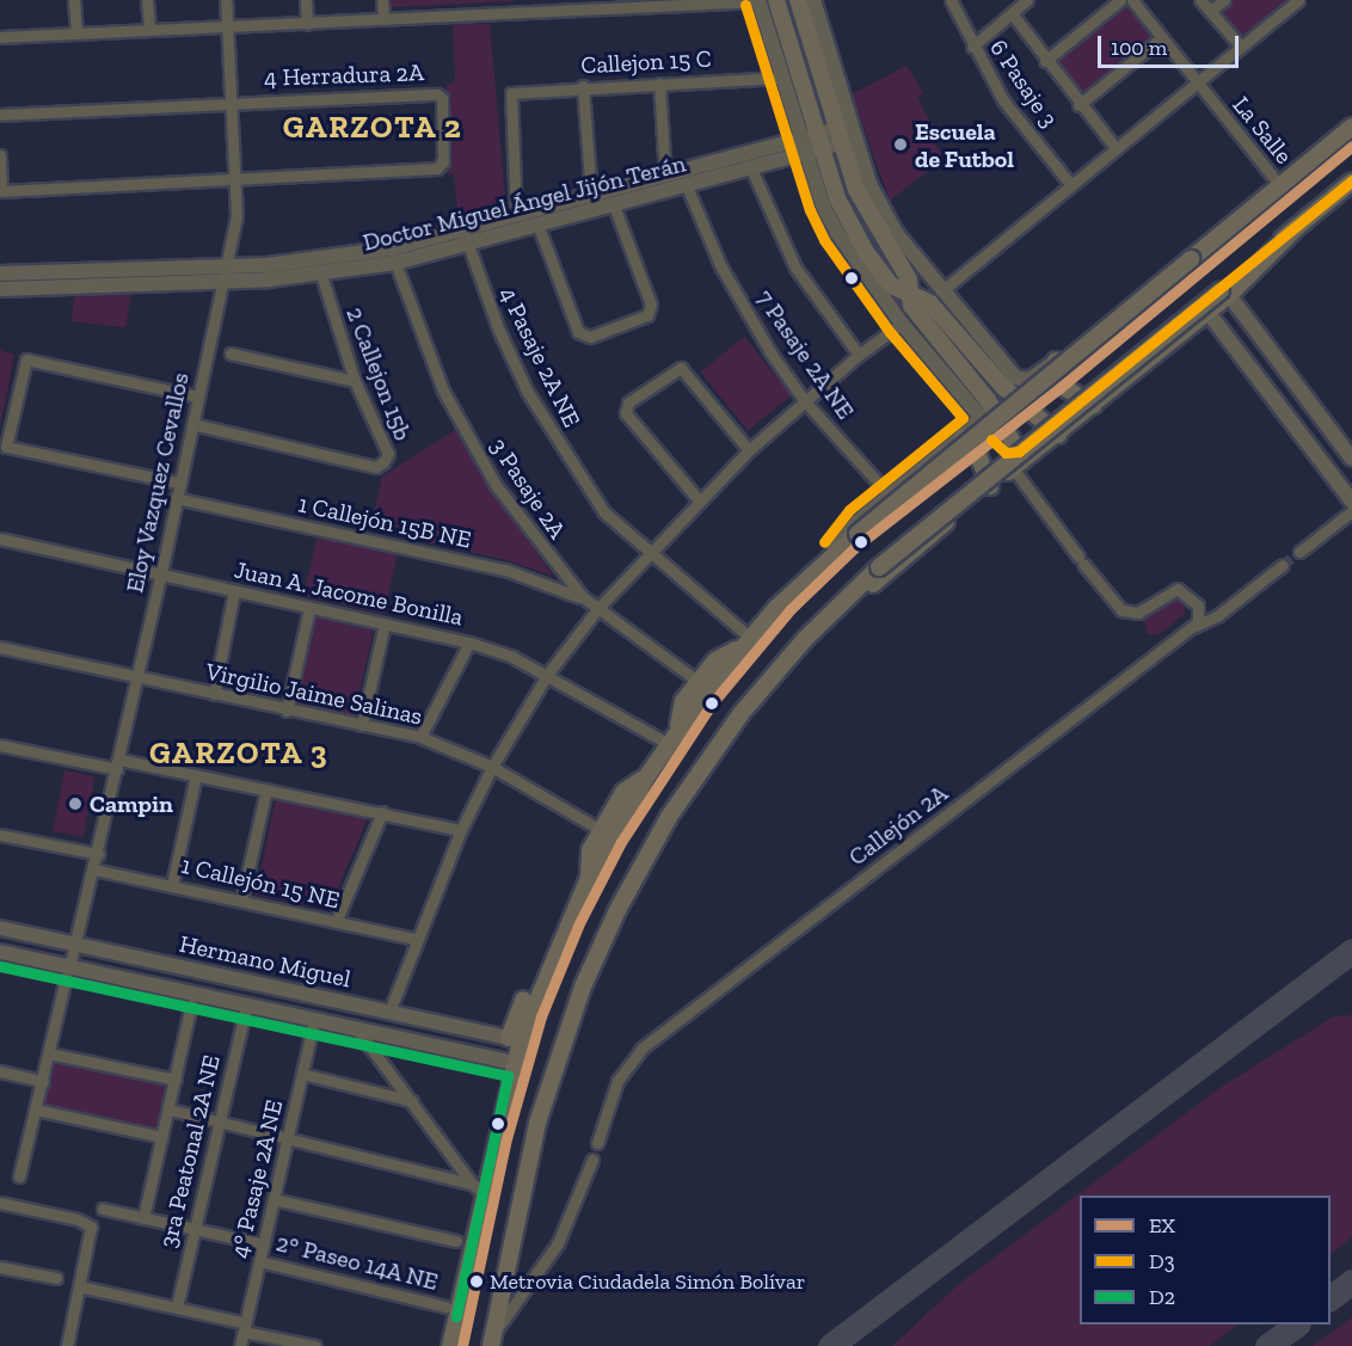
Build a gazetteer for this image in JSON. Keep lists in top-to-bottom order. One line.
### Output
{"streets":{"street":["Callejon 15 C","4 Herradura 2A","6 Pasaje 3","La Salle","Doctor Miguel Ángel Jijón Terán","7 Pasaje 2A NE","4 Pasaje 2A NE","2 Callejon 15b","Eloy Vazquez Cevallos","3 Pasaje 2A","1 Callejón 15B NE","Juan A. Jacome Bonilla","Virgilio Jaime Salinas","Callejón 2A","1 Callejón 15 NE","Hermano Miguel","3ra Peatonal 2A NE","4° Pasaje 2A NE","2° Paseo 14A NE"]},"crossings":[["Callejon 15 C","Doctor Miguel Ángel Jijón Terán"],["4 Herradura 2A","Eloy Vazquez Cevallos"],["Doctor Miguel Ángel Jijón Terán","7 Pasaje 2A NE"],["Doctor Miguel Ángel Jijón Terán","4 Pasaje 2A NE"],["Doctor Miguel Ángel Jijón Terán","2 Callejon 15b"],["Doctor Miguel Ángel Jijón Terán","Eloy Vazquez Cevallos"],["Doctor Miguel Ángel Jijón Terán","3 Pasaje 2A"],["2 Callejon 15b","Eloy Vazquez Cevallos"],["Eloy Vazquez Cevallos","1 Callejón 15B NE"],["Eloy Vazquez Cevallos","Juan A. Jacome Bonilla"],["Eloy Vazquez Cevallos","Virgilio Jaime Salinas"],["Eloy Vazquez Cevallos","1 Callejón 15 NE"],["Eloy Vazquez Cevallos","Hermano Miguel"],["3 Pasaje 2A","1 Callejón 15B NE"],["Hermano Miguel","3ra Peatonal 2A NE"],["Hermano Miguel","4° Pasaje 2A NE"],["3ra Peatonal 2A NE","2° Paseo 14A NE"],["4° Pasaje 2A NE","2° Paseo 14A NE"]],"districts":["GARZOTA 2","GARZOTA 3"],"places":["Escuela de Futbol","Campin","Metrovia Ciudadela Simón Bolívar"],"lines":["transit line D3","transit line EX","transit line D2"],"legend":["EX","D3","D2"],"scale_bar":"100 m"}
